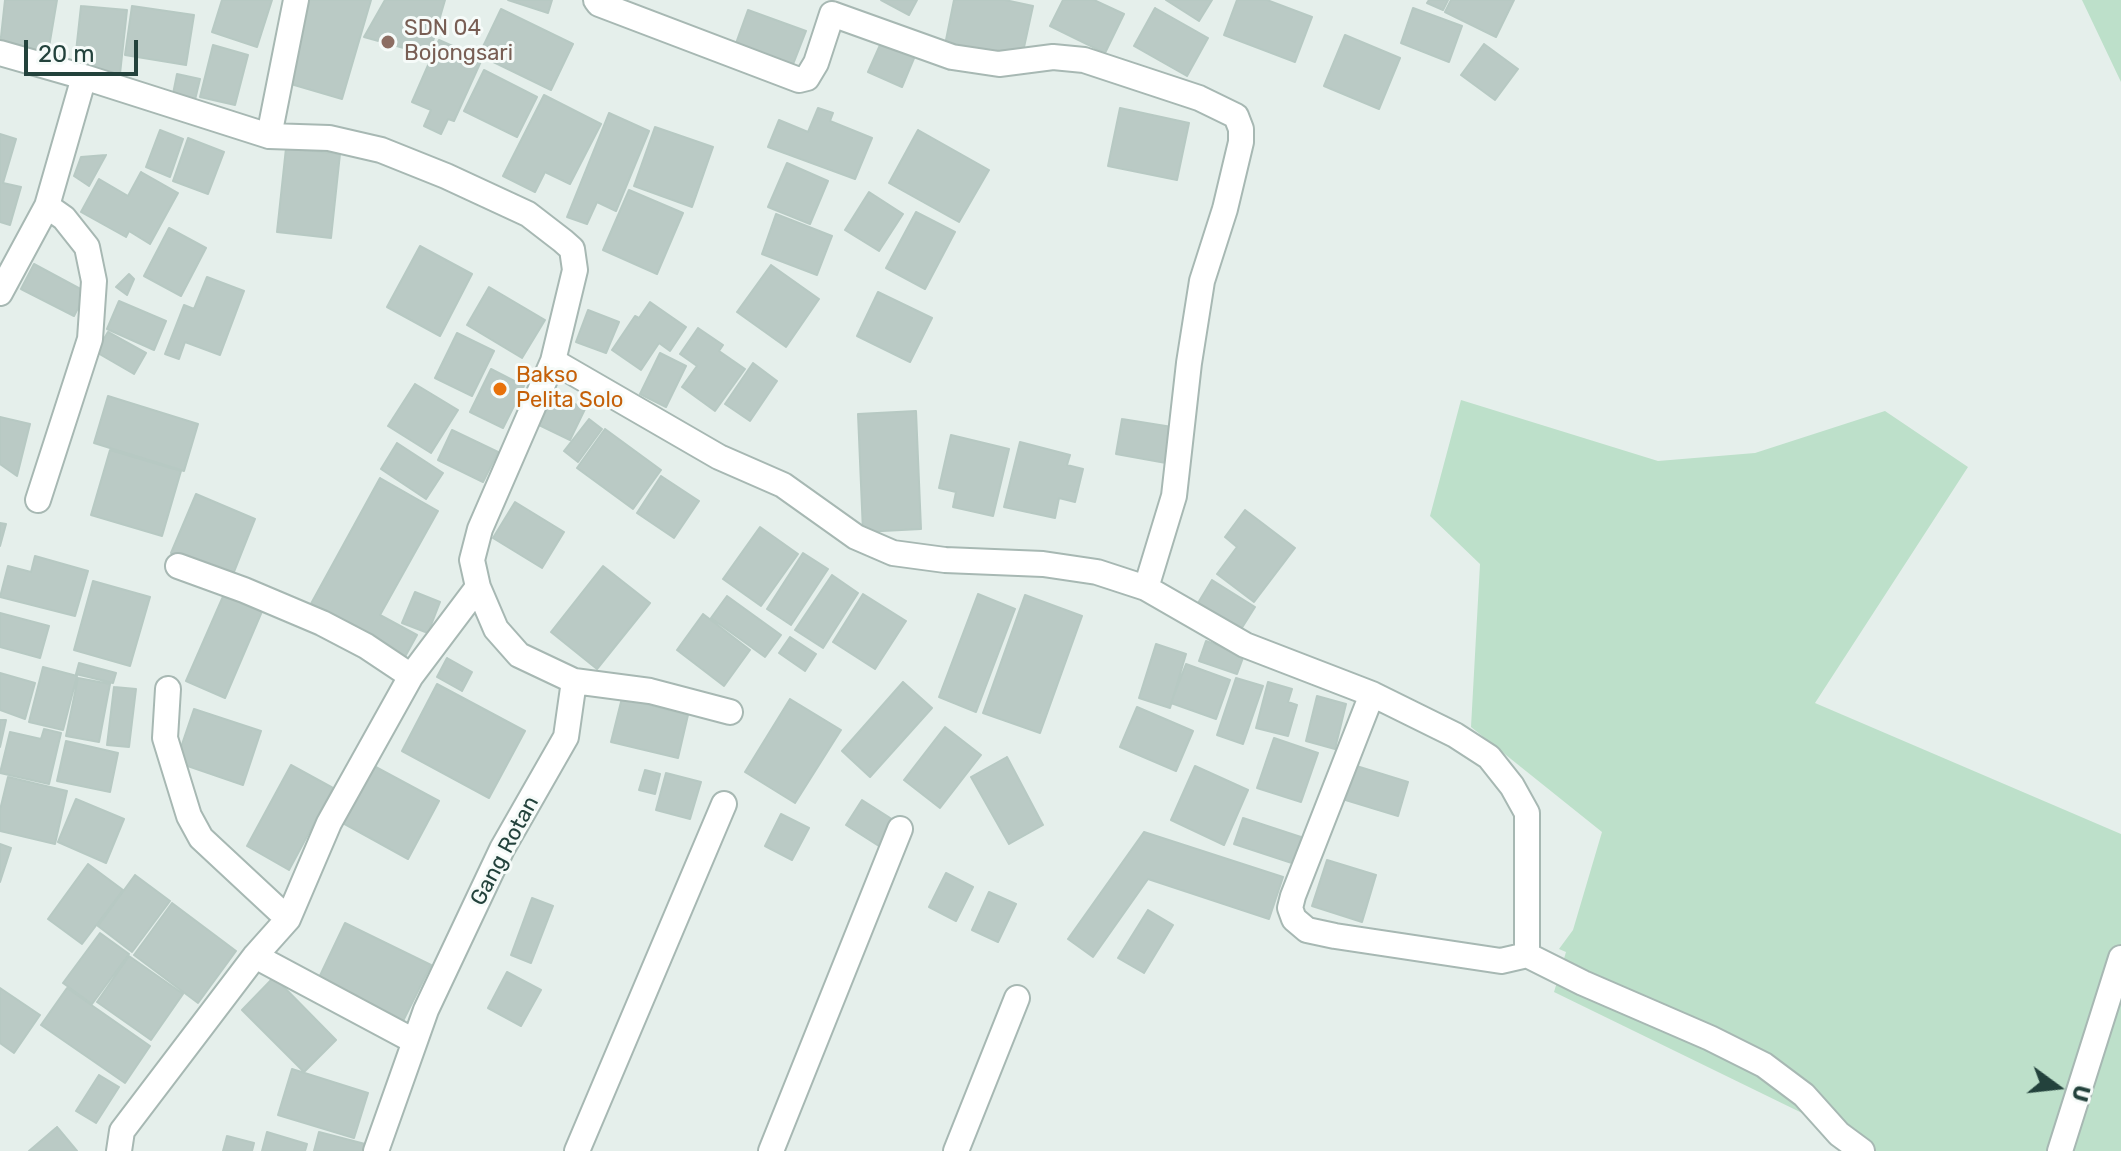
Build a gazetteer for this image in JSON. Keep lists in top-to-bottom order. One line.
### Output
{"streets":{"street":["Gang Rotan"]},"places":["SDN 04 Bojongsari","Bakso Pelita Solo"],"scale_bar":"20 m","north":"right"}
